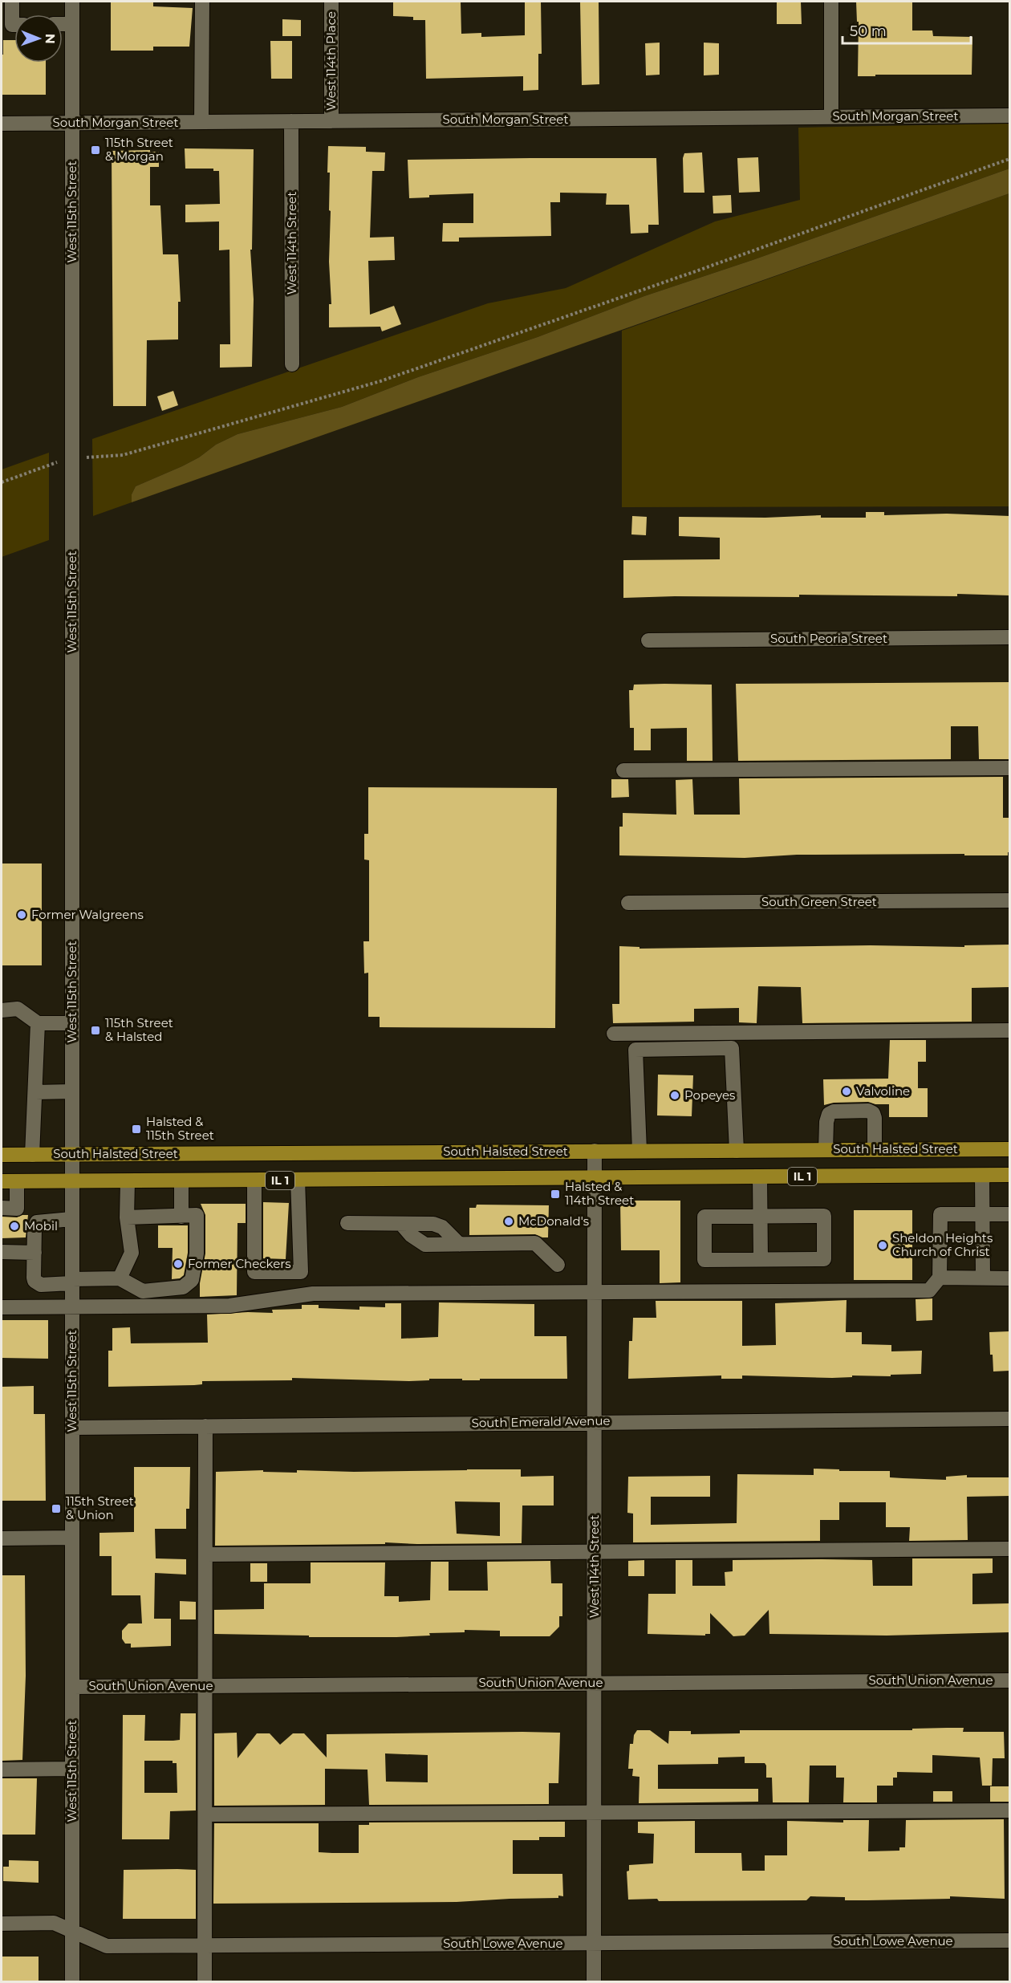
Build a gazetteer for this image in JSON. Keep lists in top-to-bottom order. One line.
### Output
{"streets":{"main road":["South Halsted Street","IL 1"],"street":["West 114th Place","South Morgan Street","West 115th Street","West 114th Street","South Peoria Street","South Green Street","South Emerald Avenue","South Union Avenue","South Lowe Avenue"]},"crossings":[["West 114th Place","South Morgan Street"],["South Morgan Street","West 115th Street"],["South Morgan Street","West 114th Street"],["West 115th Street","South Halsted Street"],["West 115th Street","IL 1"],["West 115th Street","South Emerald Avenue"],["West 115th Street","South Union Avenue"],["West 115th Street","South Lowe Avenue"],["West 114th Street","South Halsted Street"],["West 114th Street","IL 1"],["West 114th Street","South Emerald Avenue"],["West 114th Street","South Union Avenue"],["West 114th Street","South Lowe Avenue"]],"places":{"transit":["115th Street & Morgan","115th Street & Halsted","Halsted & 115th Street","Halsted & 114th Street","115th Street & Union"],"other":["Former Walgreens","Valvoline","Popeyes","McDonald's","Mobil","Sheldon Heights Church of Christ","Former Checkers"]},"scale_bar":"50 m","north":"right"}
